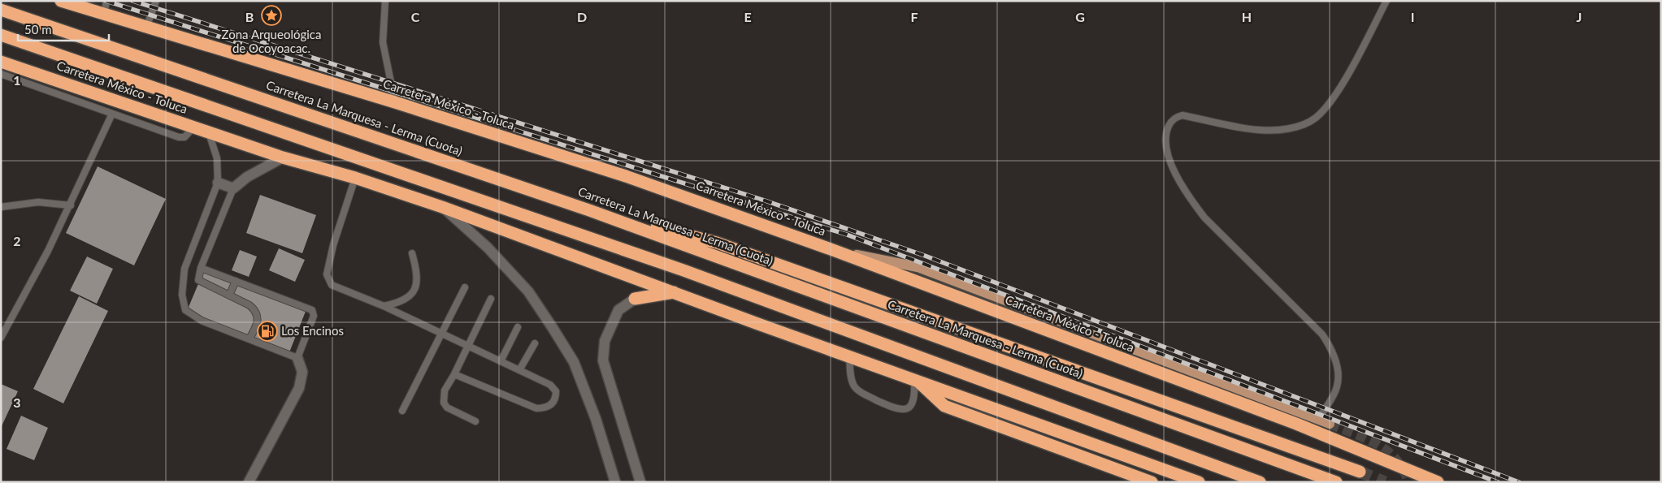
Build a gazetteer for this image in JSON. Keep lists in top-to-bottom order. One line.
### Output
{"streets":{"highway":["Carretera México - Toluca","Carretera La Marquesa - Lerma (Cuota)"]},"places":{"place":["Zona Arqueológica de Ocoyoacac."],"fuel station":["Los Encinos"]},"scale_bar":"50 m","grid":{"columns":["B","C","D","E","F","G","H","I","J"],"rows":["1","2","3"]}}
